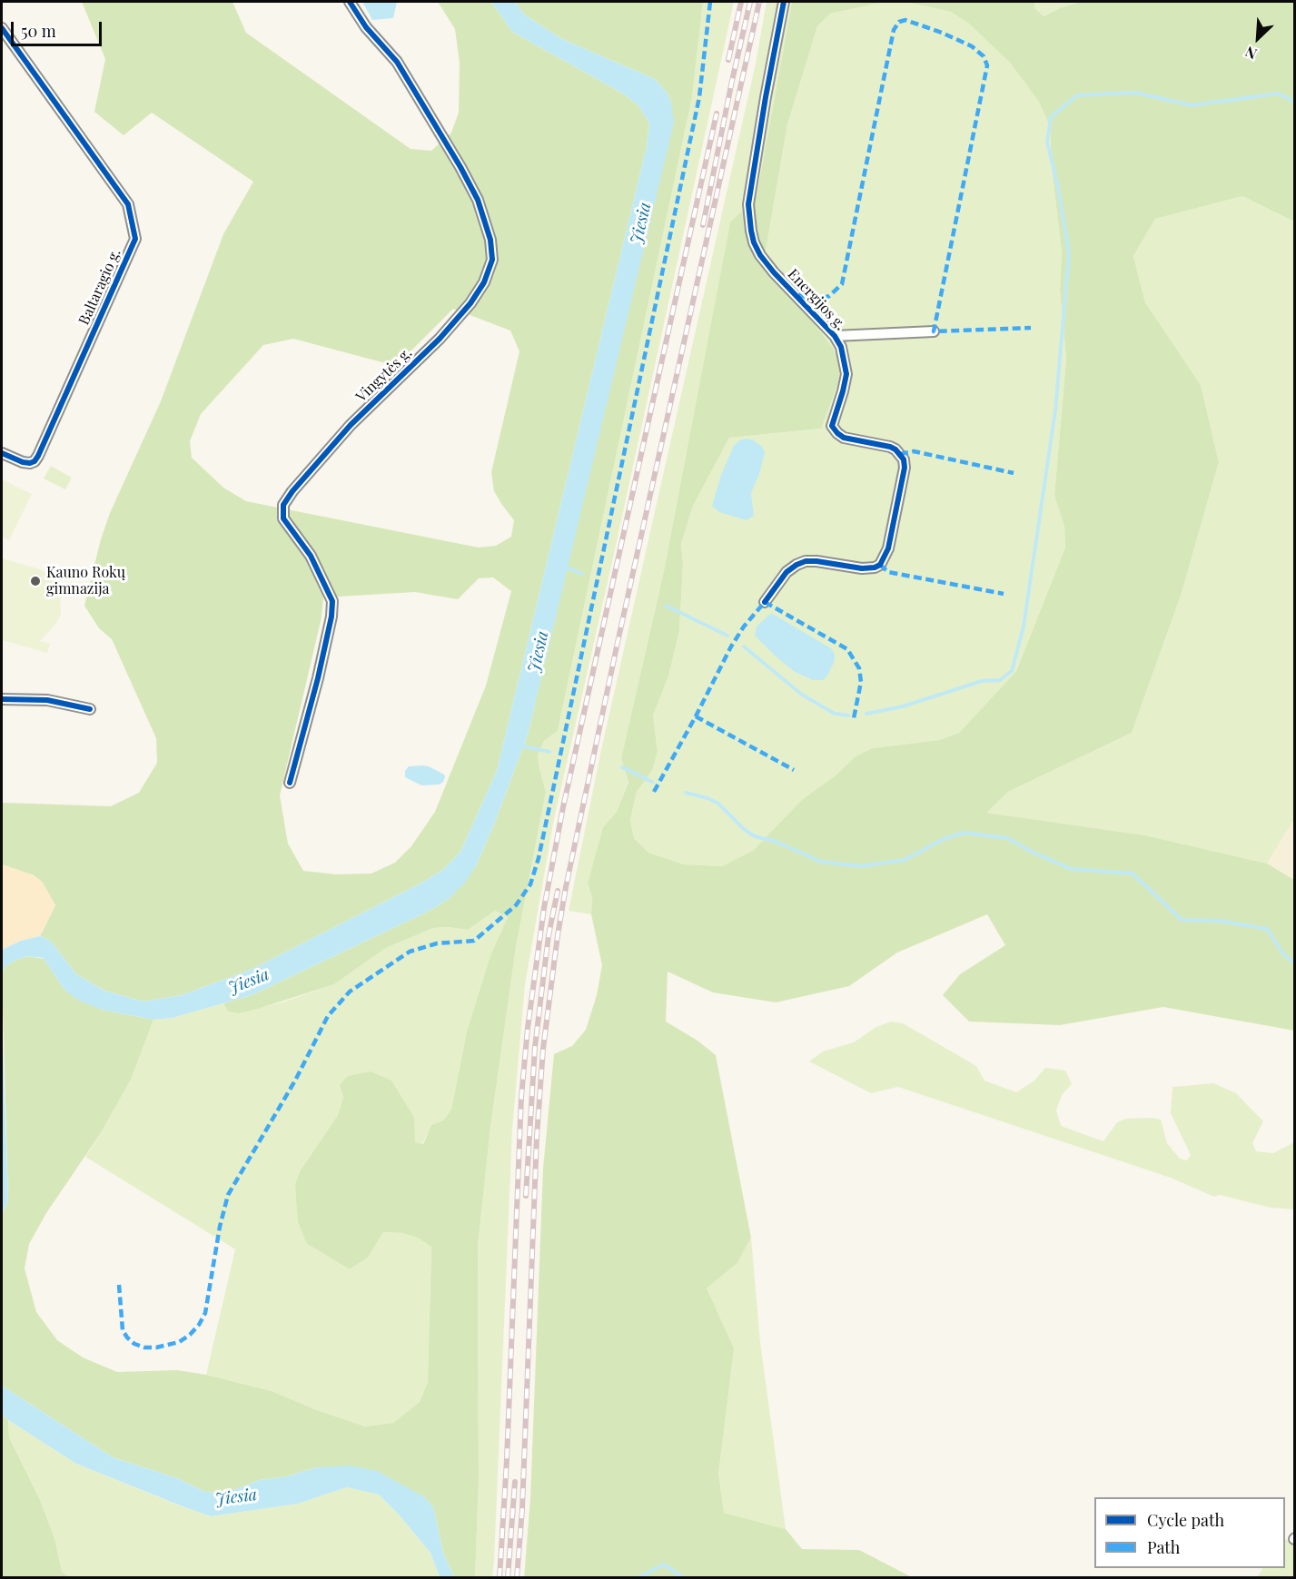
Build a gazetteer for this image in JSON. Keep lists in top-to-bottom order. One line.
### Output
{"streets":{"street":["Baltaragio g.","Energijos g.","Vingytės g."]},"water":["Jiesia"],"places":["Kauno Rokų gimnazija"],"legend":["Cycle path","Path"],"scale_bar":"50 m","north":"bottom left"}
